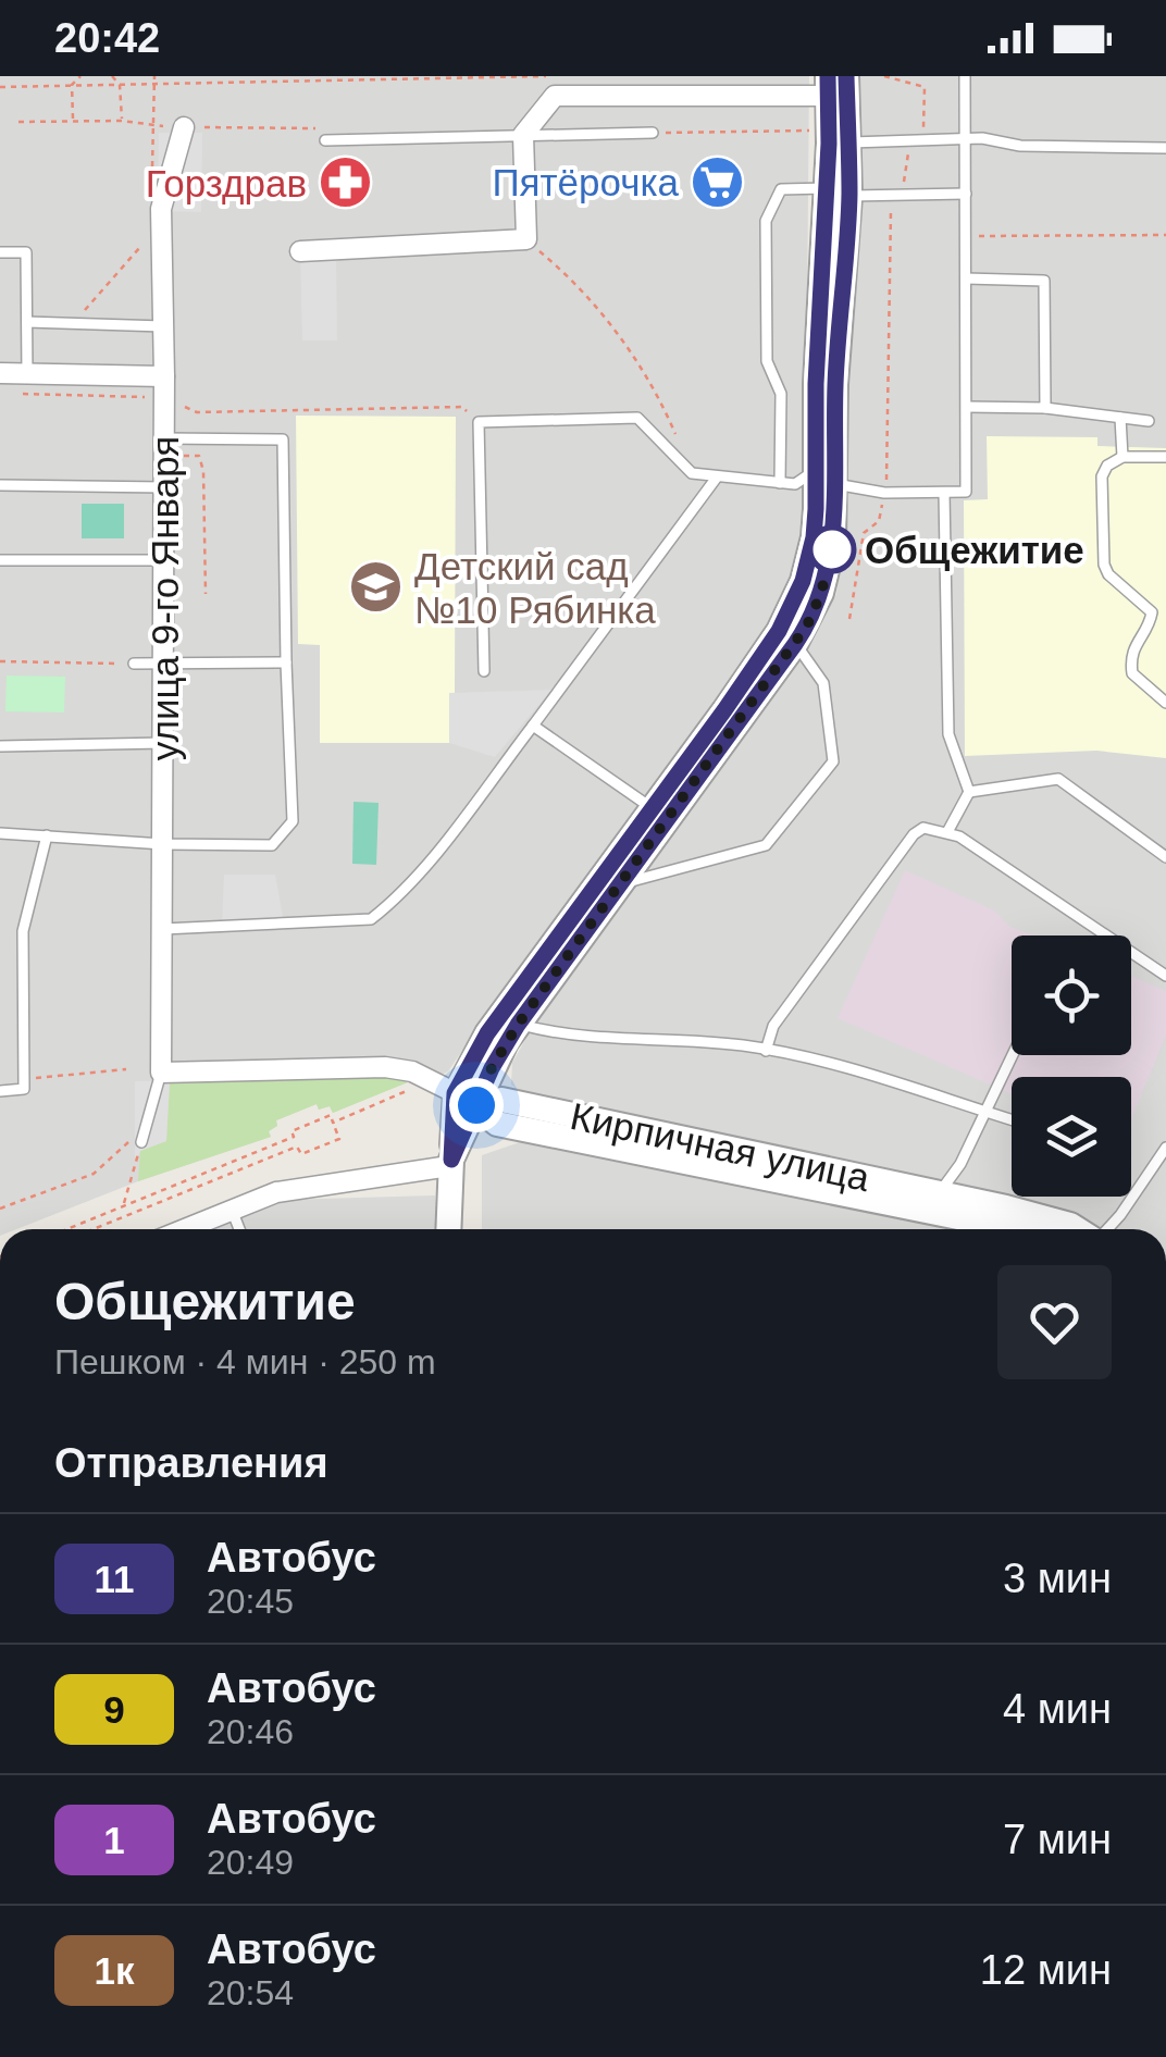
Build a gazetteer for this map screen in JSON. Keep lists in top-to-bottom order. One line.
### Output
{"streets":{"street":["улица 9-го Января","Кирпичная улица"]},"places":{"supermarket":["Пятёрочка"],"pharmacy":["Горздрав"],"other":["Общежитие"],"school or university":["Детский сад №10 Рябинка"]},"lines":["bus line 11"],"page":{"status":"20:42","heading":[["Общежитие","Пешком · 4 мин · 250 m"],"Отправления"],"list":[{"mark":"11","name":"Автобус","note":"20:45","value":"3 мин"},{"mark":"9","name":"Автобус","note":"20:46","value":"4 мин"},{"mark":"1","name":"Автобус","note":"20:49","value":"7 мин"},{"mark":"1к","name":"Автобус","note":"20:54","value":"12 мин"}]}}
